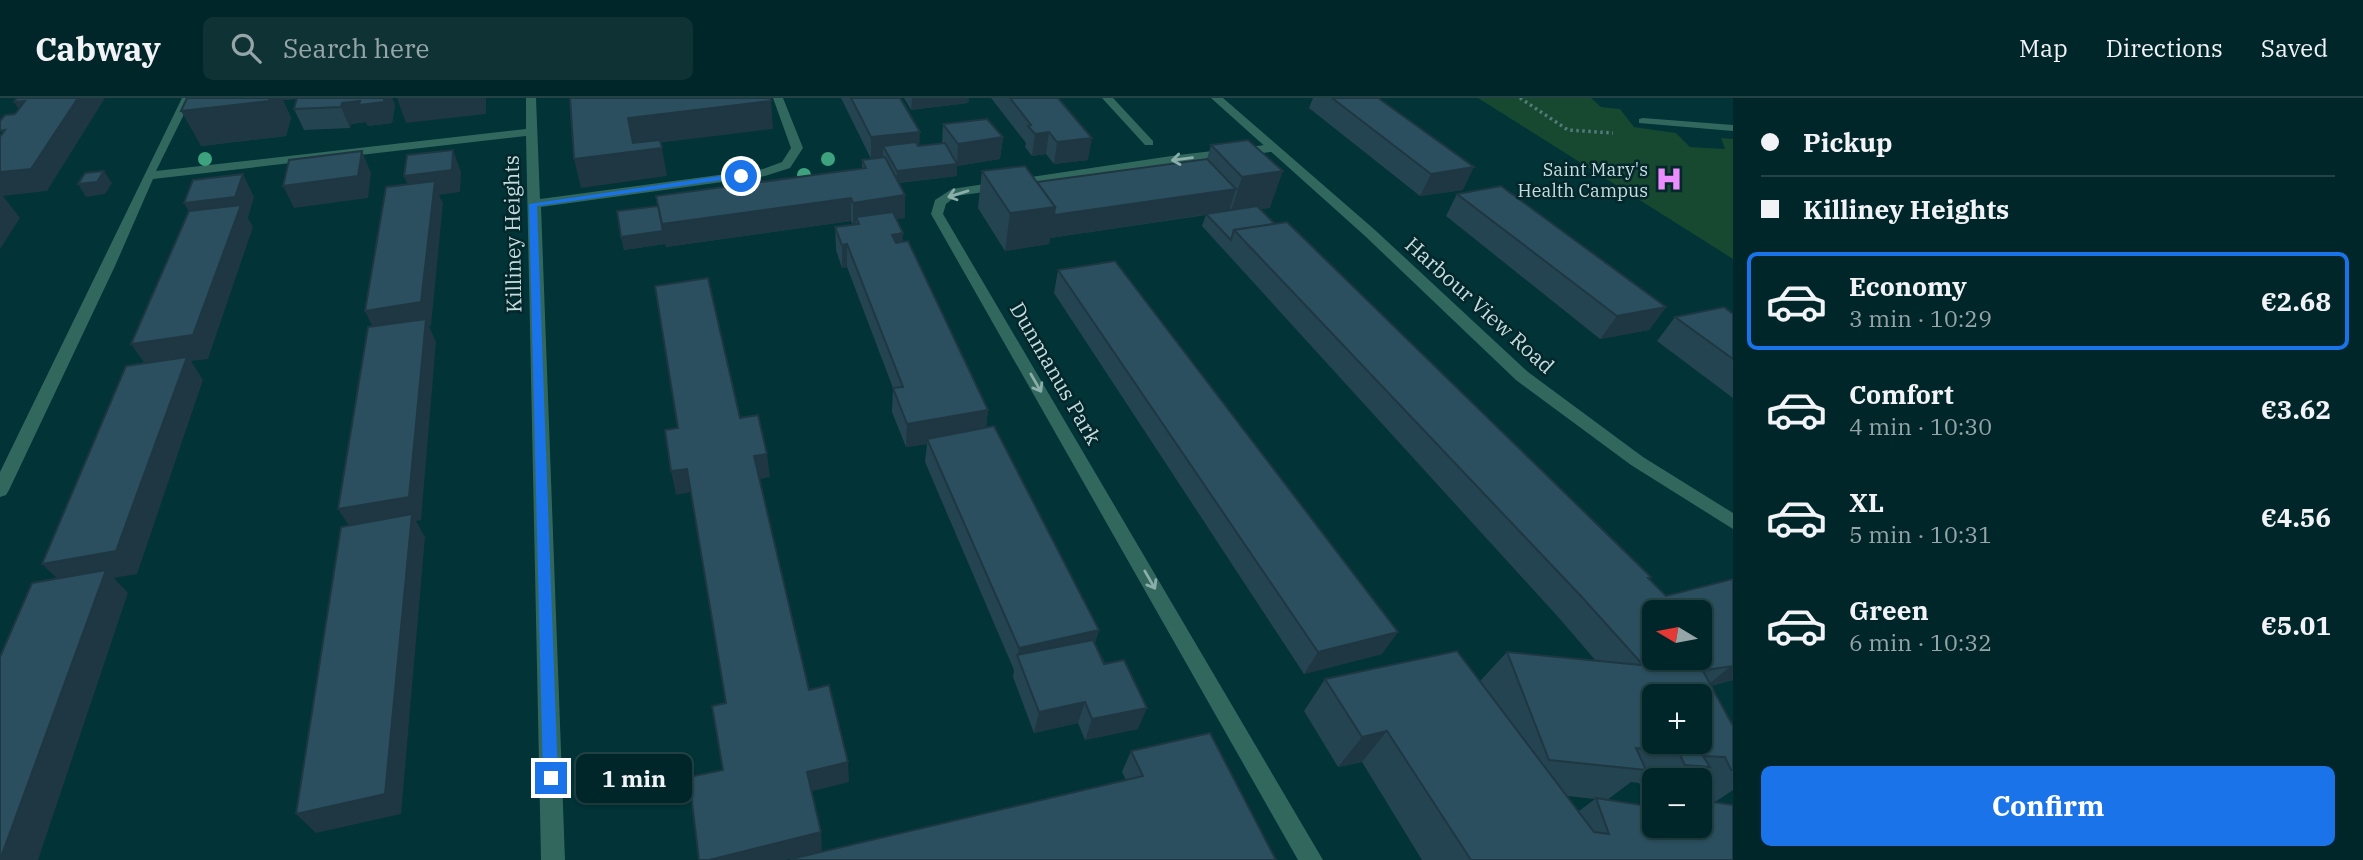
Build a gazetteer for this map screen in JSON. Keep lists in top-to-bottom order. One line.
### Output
{"streets":{"street":["Killiney Heights","Harbour View Road","Dunmanus Park"]},"crossings":[["Harbour View Road","Dunmanus Park"]],"places":{"hospital":["Saint Mary's Health Campus"]},"north":"left","page":{"header":"Cabway","search":"Search here","nav":["Map","Directions","Saved"],"banner":["Pickup","Killiney Heights"],"list":[{"name":"Economy","note":"3 min · 10:29","value":"€2.68"},{"name":"Comfort","note":"4 min · 10:30","value":"€3.62"},{"name":"XL","note":"5 min · 10:31","value":"€4.56"},{"name":"Green","note":"6 min · 10:32","value":"€5.01"}],"map_buttons":["+","−"],"buttons":"Confirm","bubble":"1 min"}}
